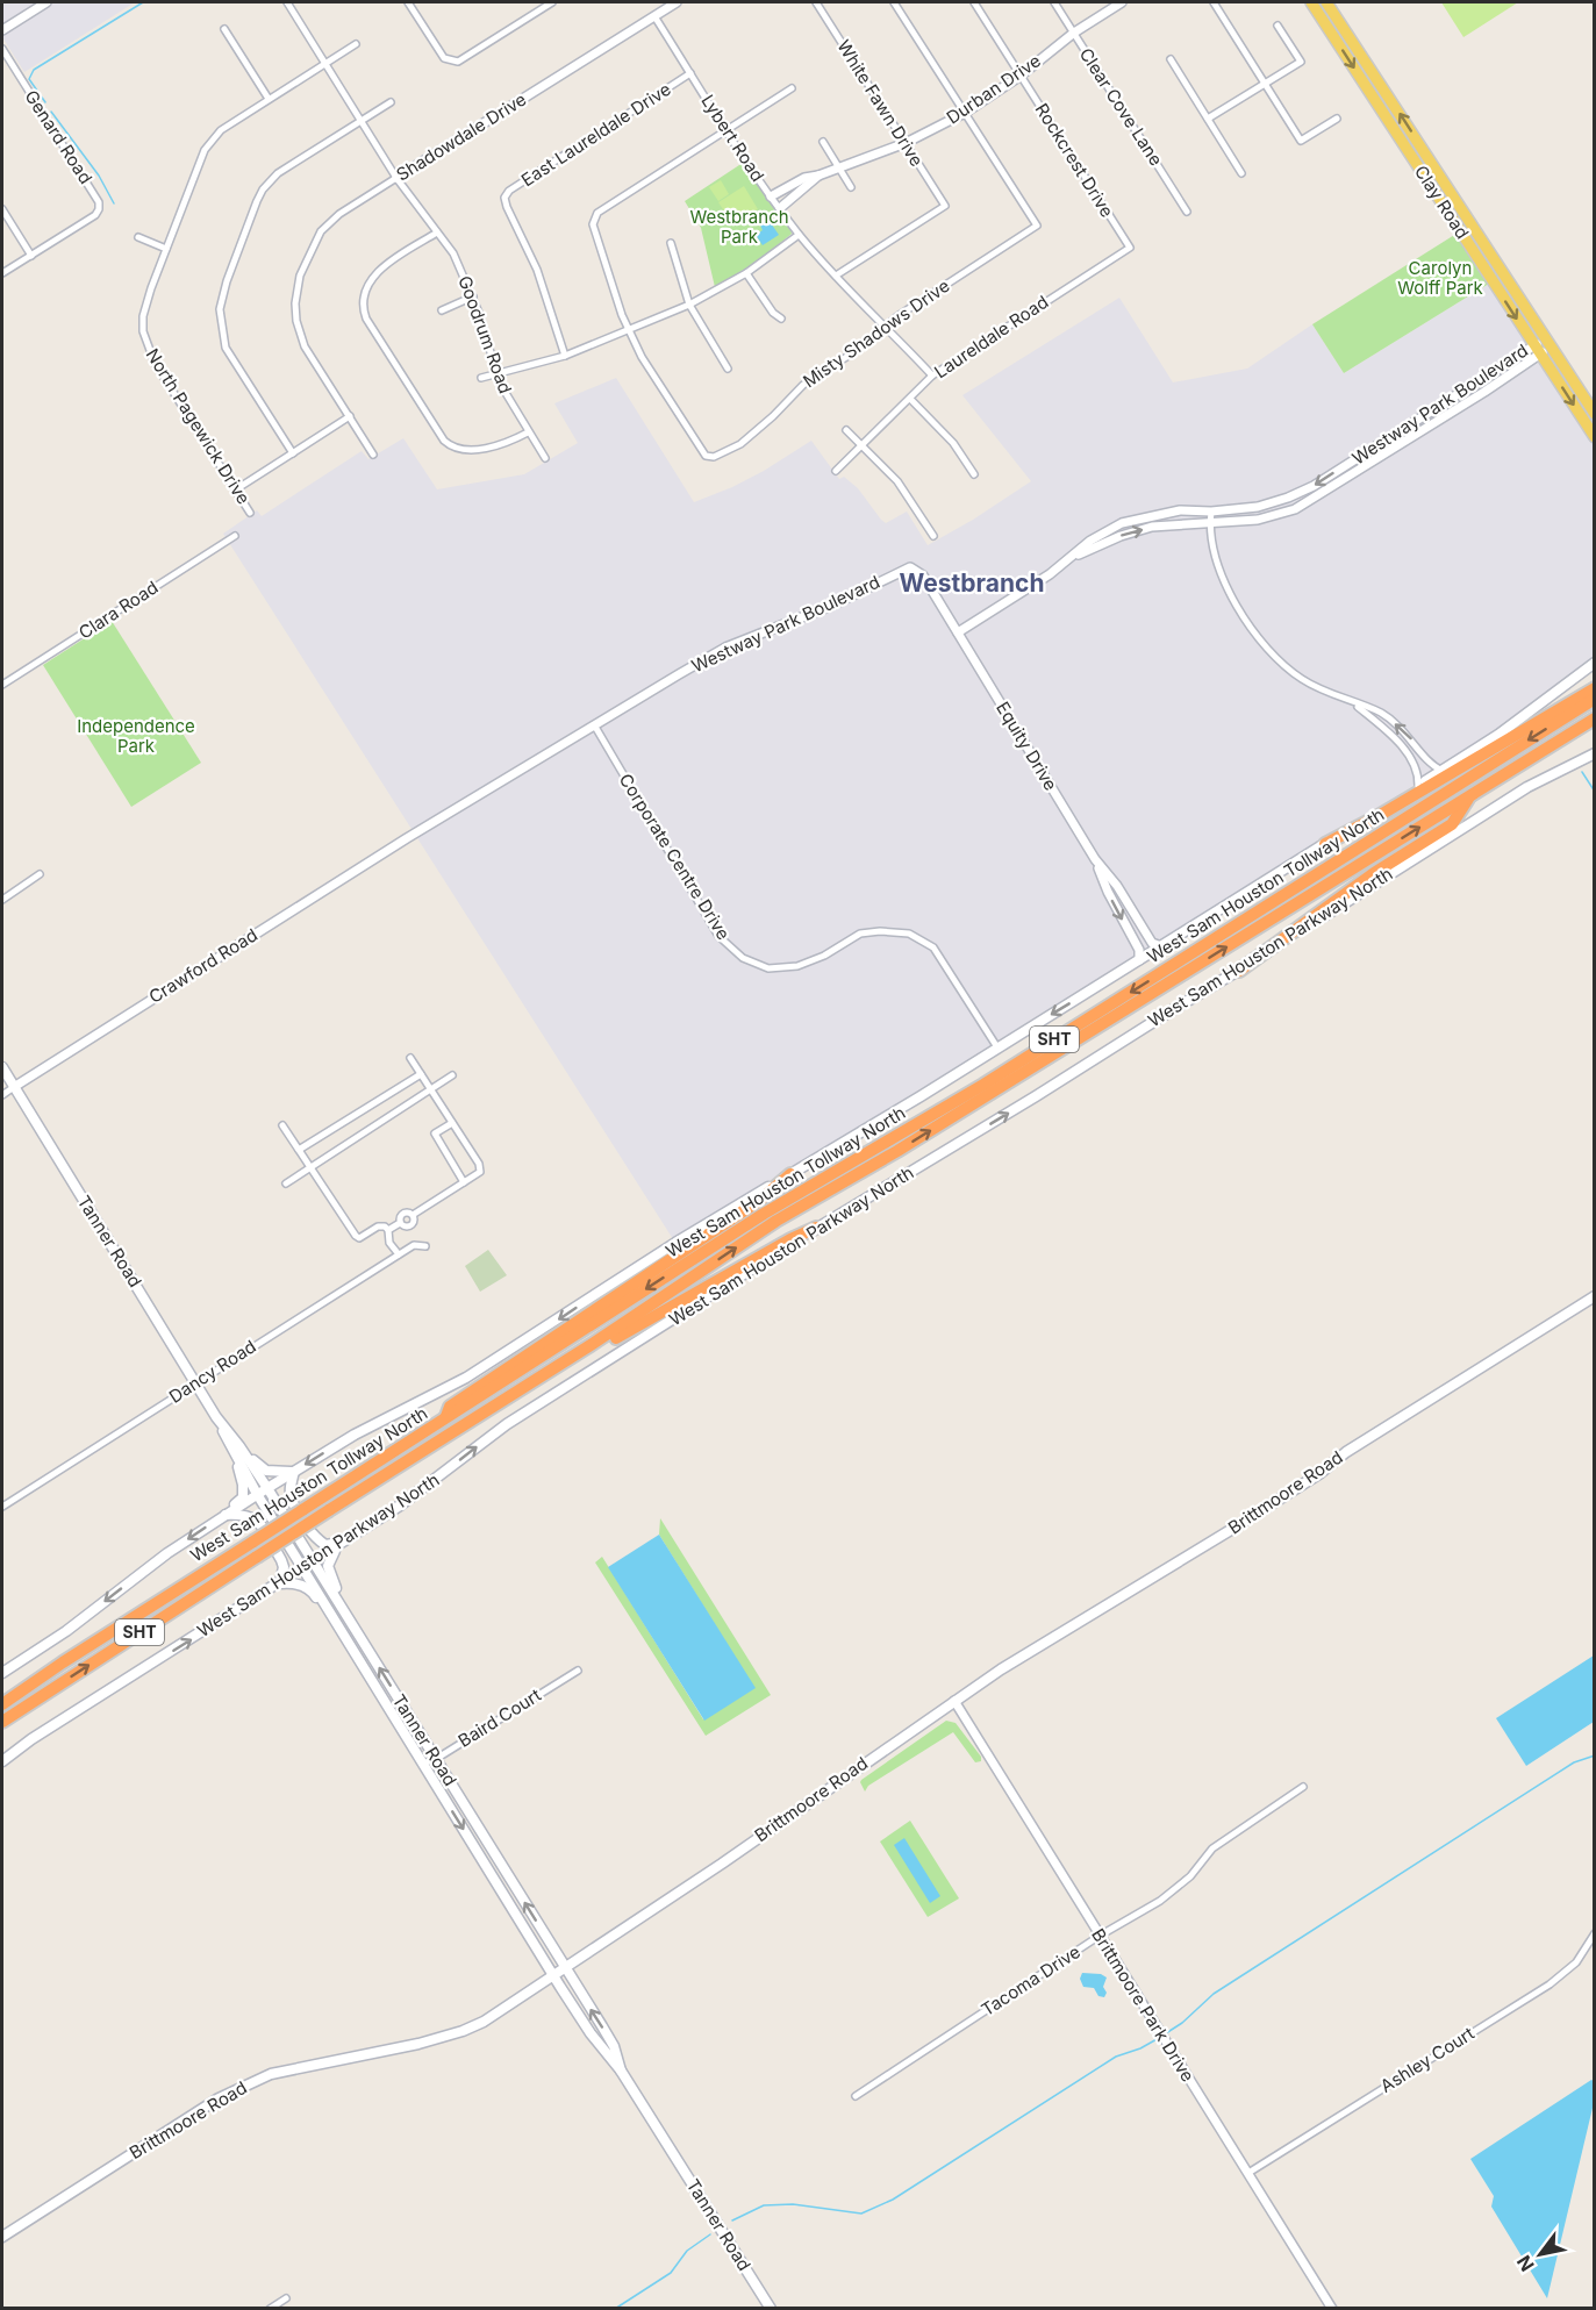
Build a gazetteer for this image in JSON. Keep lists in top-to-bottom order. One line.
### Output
{"streets":{"highway":["West Sam Houston Tollway North","SHT"],"main road":["Clay Road","West Sam Houston Parkway North","Tanner Road","Brittmoore Road"],"street":["Durban Drive","White Fawn Drive","Clear Cove Lane","East Laureldale Drive","Genard Road","Shadowdale Drive","Lybert Road","Rockcrest Drive","Misty Shadows Drive","Goodrum Road","Laureldale Road","Westway Park Boulevard","North Pagewick Drive","Clara Road","Equity Drive","Corporate Centre Drive","Crawford Road","Dancy Road","Baird Court","Tacoma Drive","Brittmoore Park Drive","Ashley Court"]},"crossings":[["Durban Drive","White Fawn Drive"],["Durban Drive","Clear Cove Lane"],["Durban Drive","Lybert Road"],["Durban Drive","Rockcrest Drive"],["Durban Drive","Misty Shadows Drive"],["White Fawn Drive","Lybert Road"],["East Laureldale Drive","Lybert Road"],["Shadowdale Drive","Lybert Road"],["Shadowdale Drive","Goodrum Road"],["Lybert Road","Misty Shadows Drive"],["Lybert Road","Laureldale Road"],["Rockcrest Drive","Laureldale Road"],["Clay Road","Westway Park Boulevard"],["Westway Park Boulevard","Equity Drive"],["Westway Park Boulevard","Corporate Centre Drive"],["Westway Park Boulevard","Crawford Road"],["West Sam Houston Tollway North","SHT"],["West Sam Houston Parkway North","Tanner Road"],["Crawford Road","Tanner Road"],["Tanner Road","Dancy Road"],["Tanner Road","Brittmoore Road"],["Tanner Road","Baird Court"],["Brittmoore Road","Brittmoore Park Drive"],["Tacoma Drive","Brittmoore Park Drive"],["Brittmoore Park Drive","Ashley Court"]],"districts":["Westbranch"],"parks":["Westbranch Park","Carolyn Wolff Park","Independence Park"],"north":"bottom left"}
